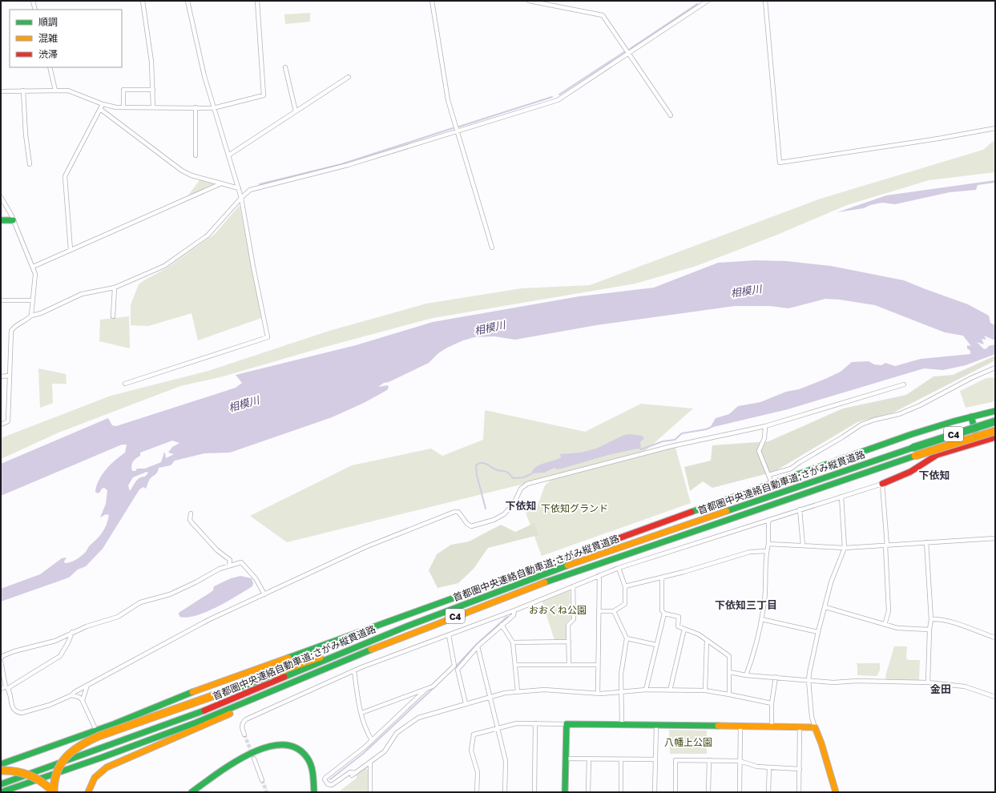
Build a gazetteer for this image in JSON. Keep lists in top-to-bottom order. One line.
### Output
{"streets":{"main road":["C4","首都圏中央連絡自動車道;さがみ縦貫道路"]},"districts":["下依知","下依知","下依知三丁目","金田"],"water":["相模川"],"parks":["下依知グランド","おおくね公園","八幡上公園"],"legend":["順調","混雑","渋滞"]}
